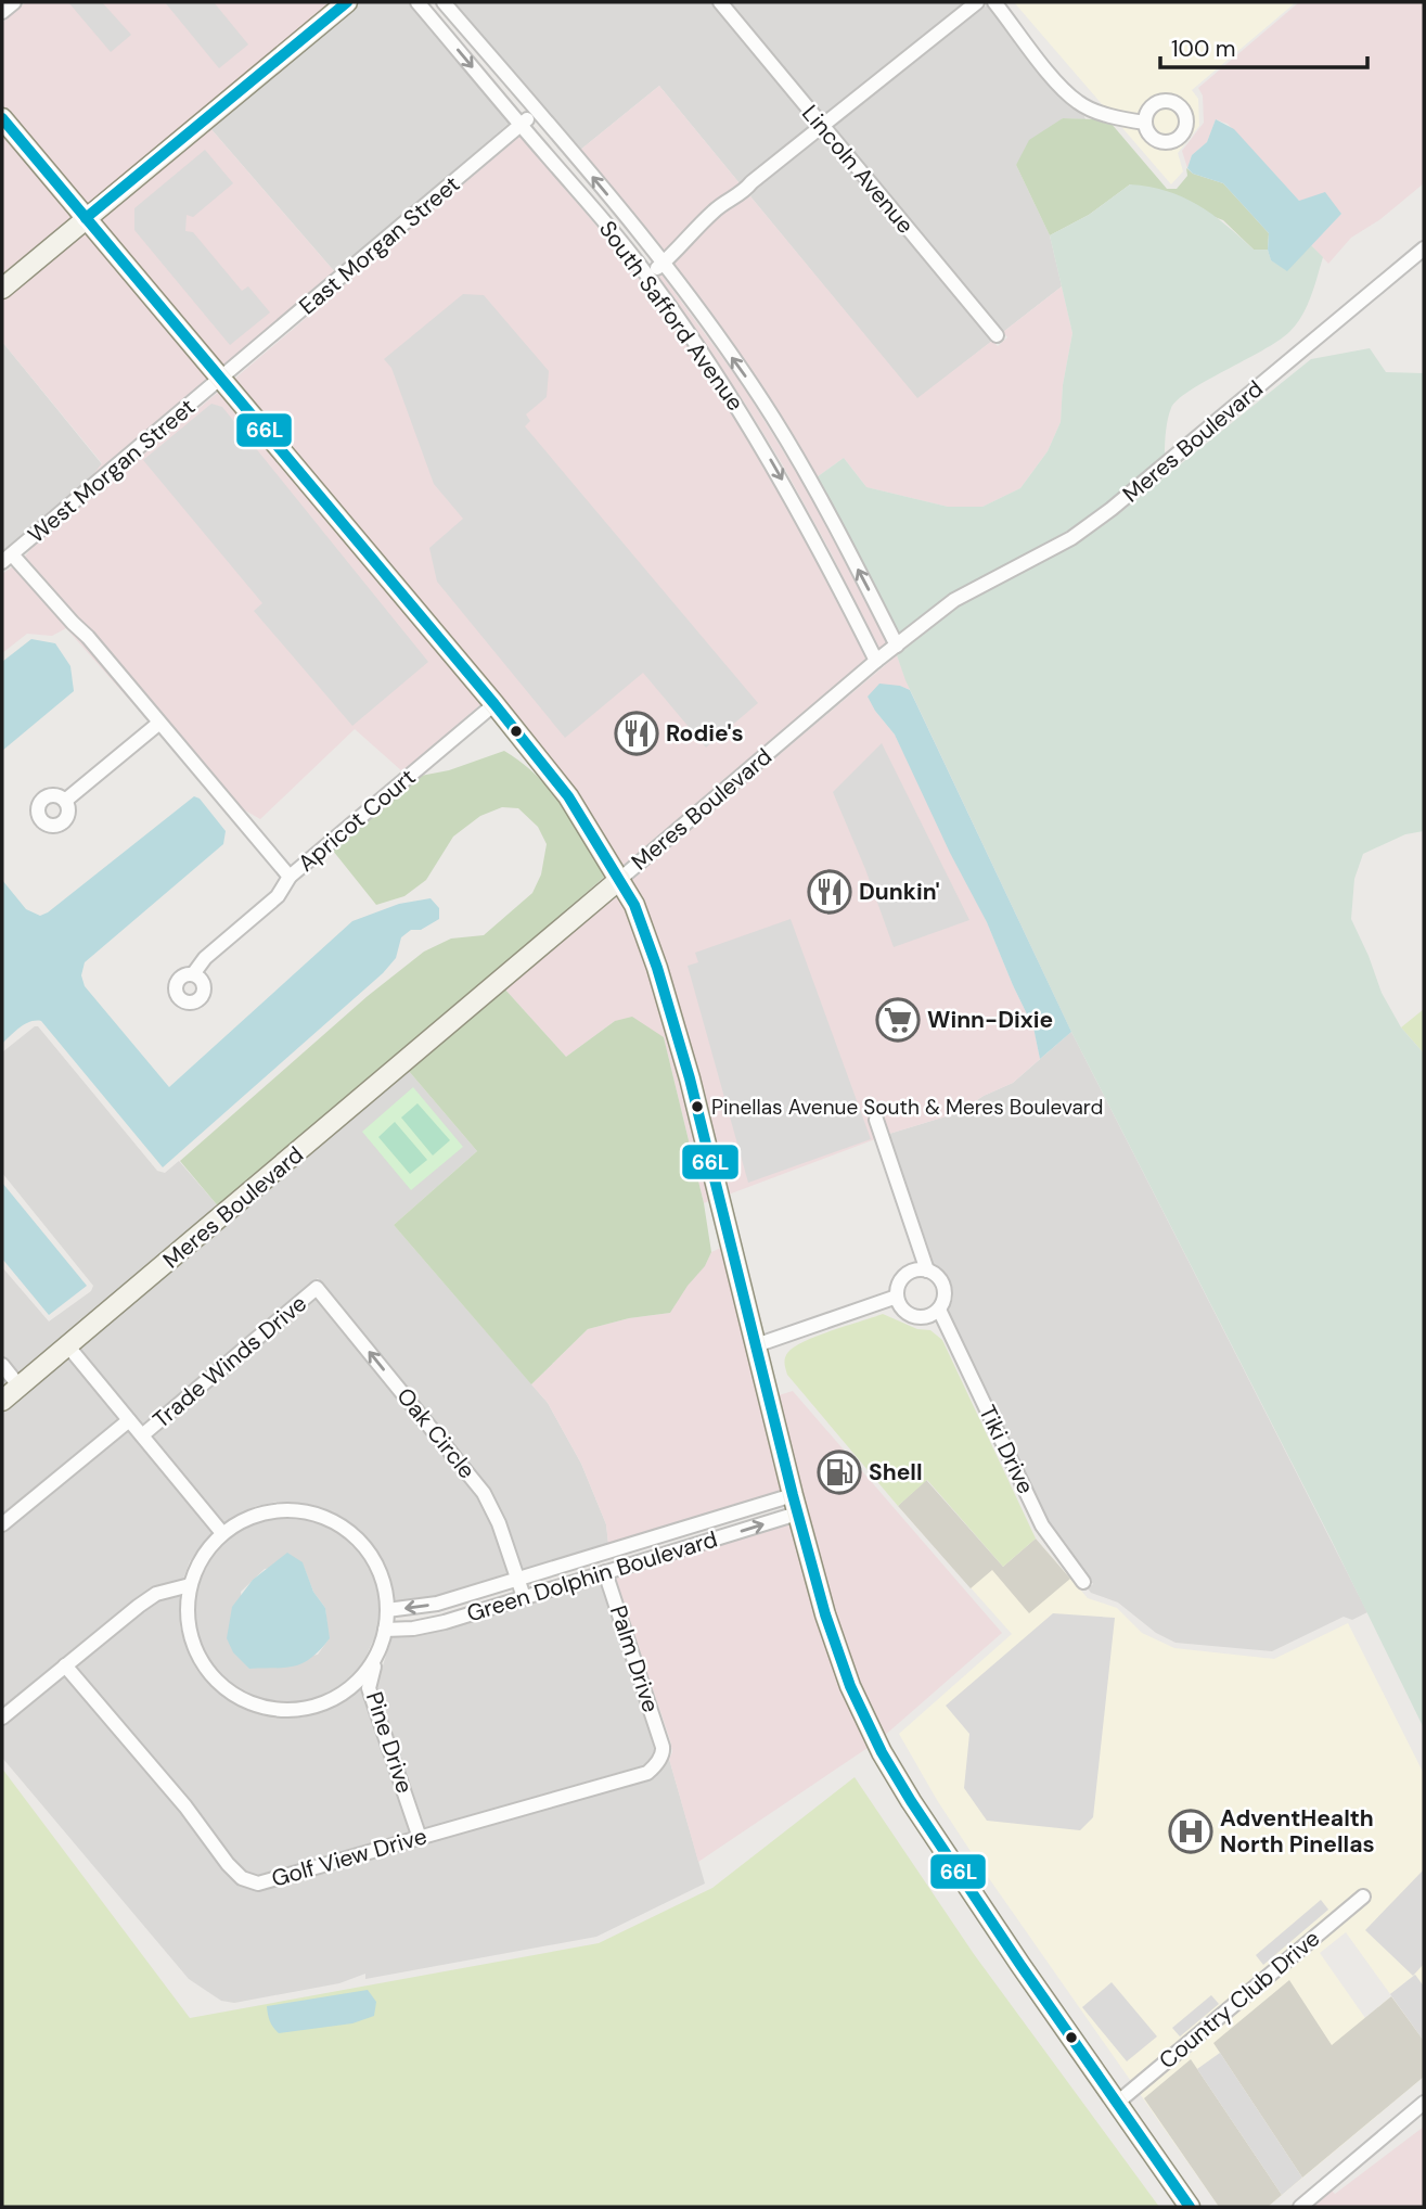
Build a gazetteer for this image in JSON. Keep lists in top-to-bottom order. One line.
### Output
{"streets":{"main road":["Meres Boulevard"],"street":["Lincoln Avenue","East Morgan Street","South Safford Avenue","West Morgan Street","Apricot Court","Trade Winds Drive","Oak Circle","Tiki Drive","Green Dolphin Boulevard","Palm Drive","Pine Drive","Golf View Drive","Country Club Drive"]},"crossings":[["East Morgan Street","South Safford Avenue"],["East Morgan Street","West Morgan Street"],["South Safford Avenue","Meres Boulevard"],["Trade Winds Drive","Oak Circle"],["Oak Circle","Green Dolphin Boulevard"],["Green Dolphin Boulevard","Palm Drive"],["Green Dolphin Boulevard","Pine Drive"],["Palm Drive","Golf View Drive"],["Pine Drive","Golf View Drive"]],"one_way":["Oak Circle"],"places":{"restaurant":["Rodie's","Dunkin'"],"supermarket":["Winn-Dixie"],"other":["Pinellas Avenue South & Meres Boulevard"],"fuel station":["Shell"],"hospital":["AdventHealth North Pinellas"]},"lines":["transit line 66L"],"scale_bar":"100 m"}
